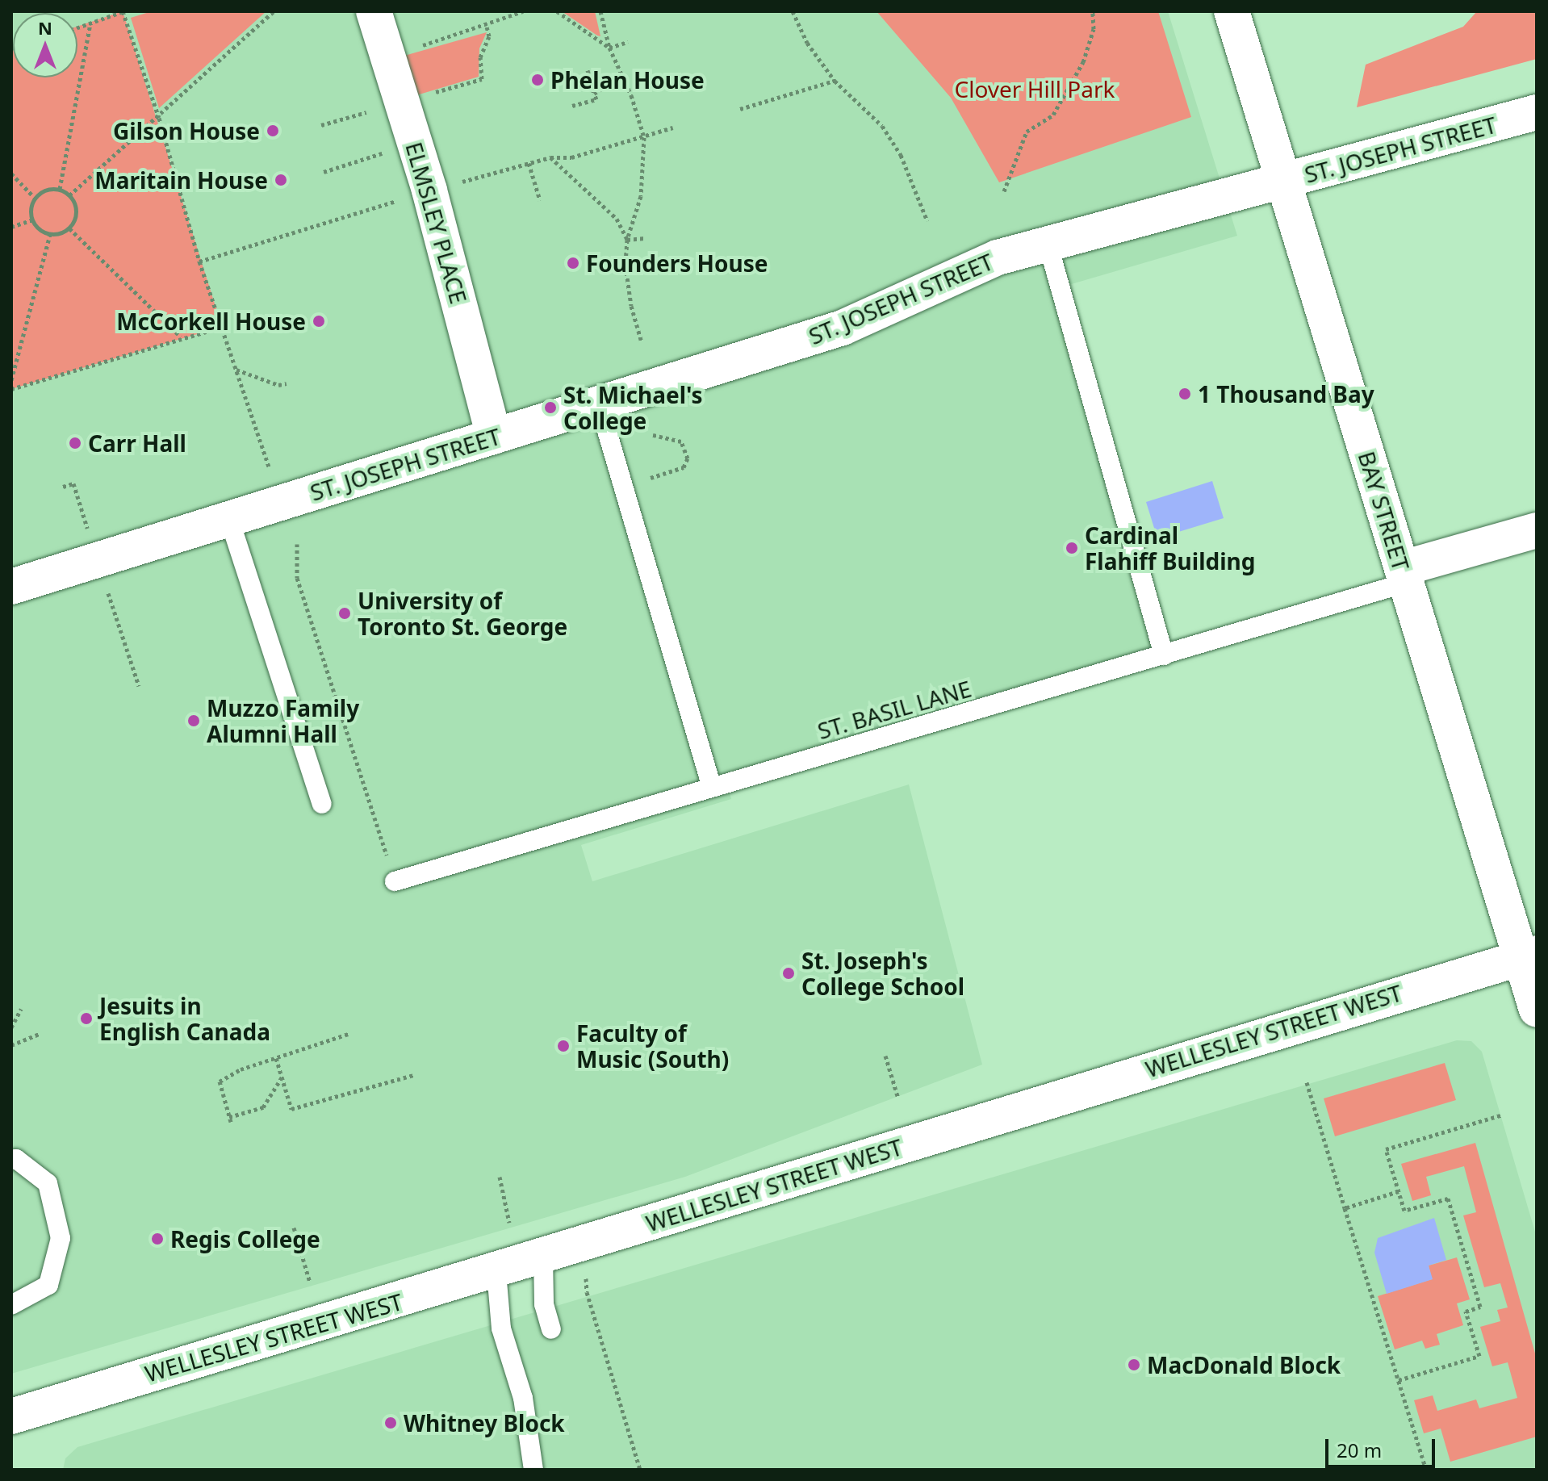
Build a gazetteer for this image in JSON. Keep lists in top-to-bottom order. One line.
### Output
{"streets":{"street":["ST. JOSEPH STREET","ELMSLEY PLACE","BAY STREET","WELLESLEY STREET WEST"],"lane":["ST. BASIL LANE"]},"crossings":[["ST. JOSEPH STREET","ELMSLEY PLACE"],["ST. JOSEPH STREET","BAY STREET"],["BAY STREET","ST. BASIL LANE"],["BAY STREET","WELLESLEY STREET WEST"]],"parks":["Clover Hill Park"],"places":["Phelan House","Gilson House","Maritain House","Founders House","McCorkell House","1 Thousand Bay","St. Michael's College","Carr Hall","Cardinal Flahiff Building","University of Toronto St. George","Muzzo Family Alumni Hall","St. Joseph's College School","Jesuits in English Canada","Faculty of Music (South)","Regis College","MacDonald Block","Whitney Block"],"scale_bar":"20 m","north":"top"}
